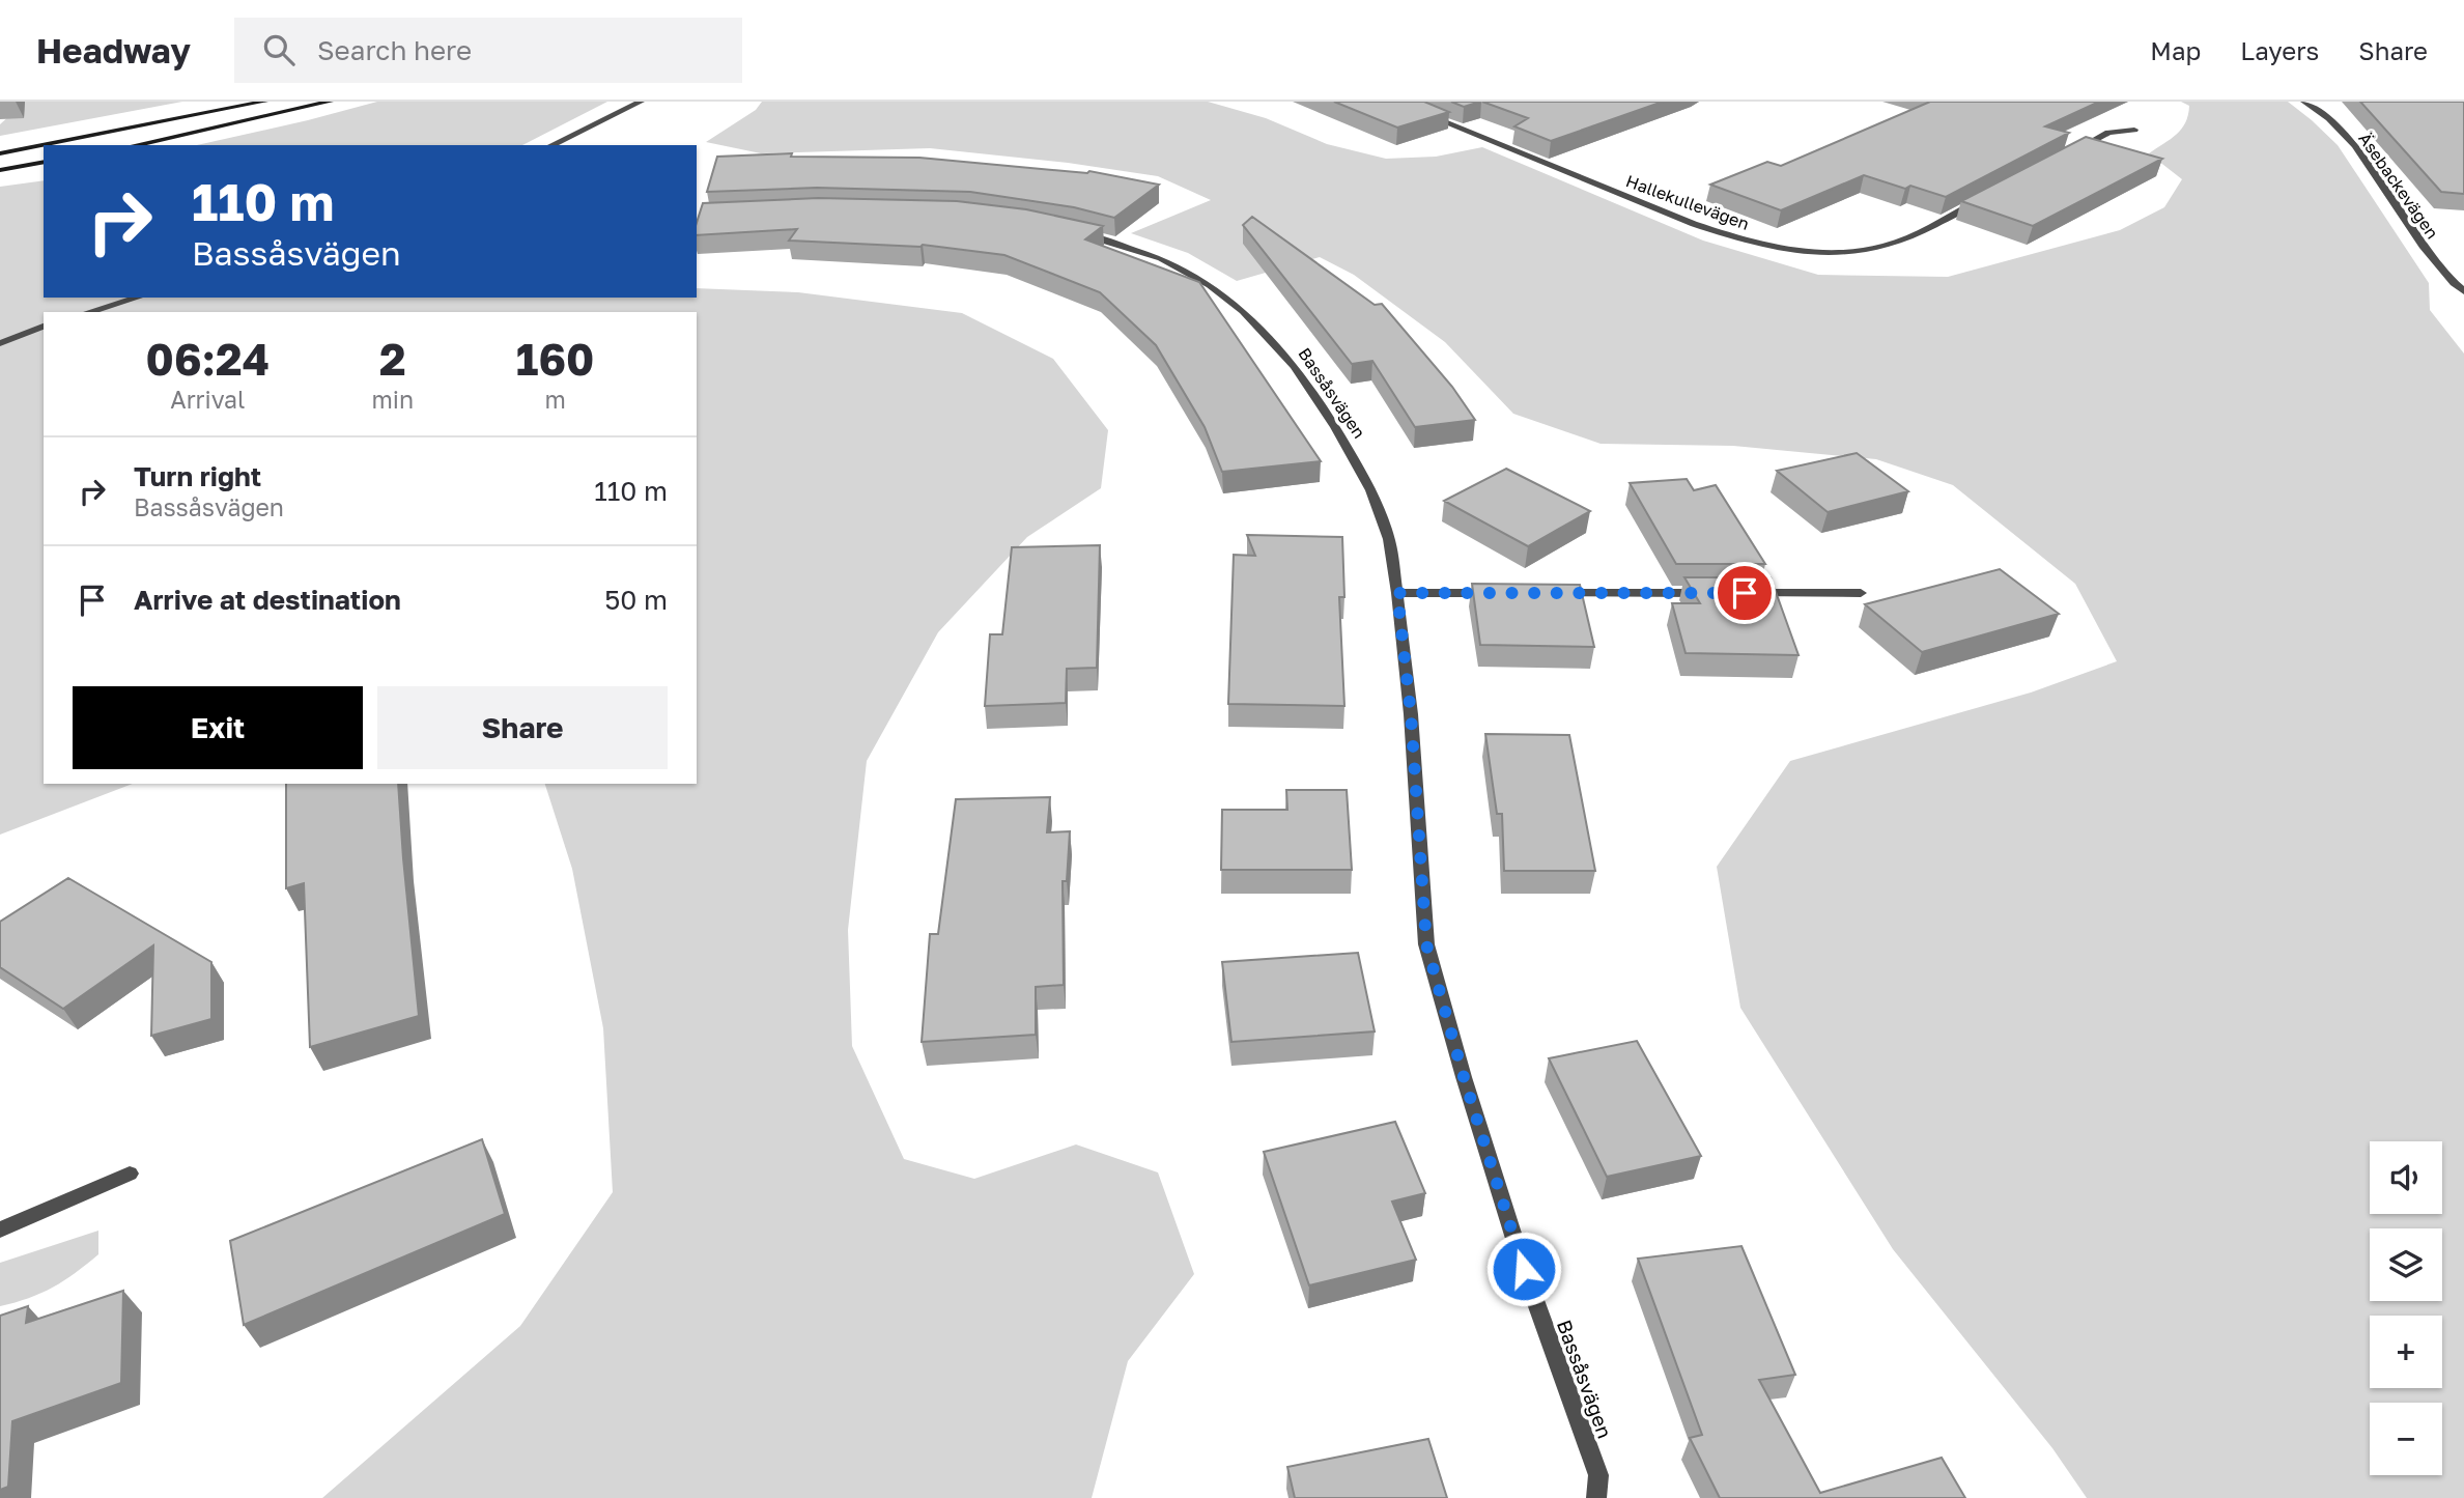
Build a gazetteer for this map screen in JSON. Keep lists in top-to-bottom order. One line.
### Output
{"streets":{"street":["Äsebackevägen","Hallekullevägen","Bassåsvägen"]},"page":{"header":"Headway","search":"Search here","nav":["Map","Layers","Share"],"turn":["110 m","Bassåsvägen"],"eta":["06:24","Arrival","2","min","160","m"],"list":[{"name":"Turn right","note":"Bassåsvägen","value":"110 m"},{"name":"Arrive at destination","value":"50 m"}],"buttons":["Exit","Share"],"map_buttons":["+","−"]}}
